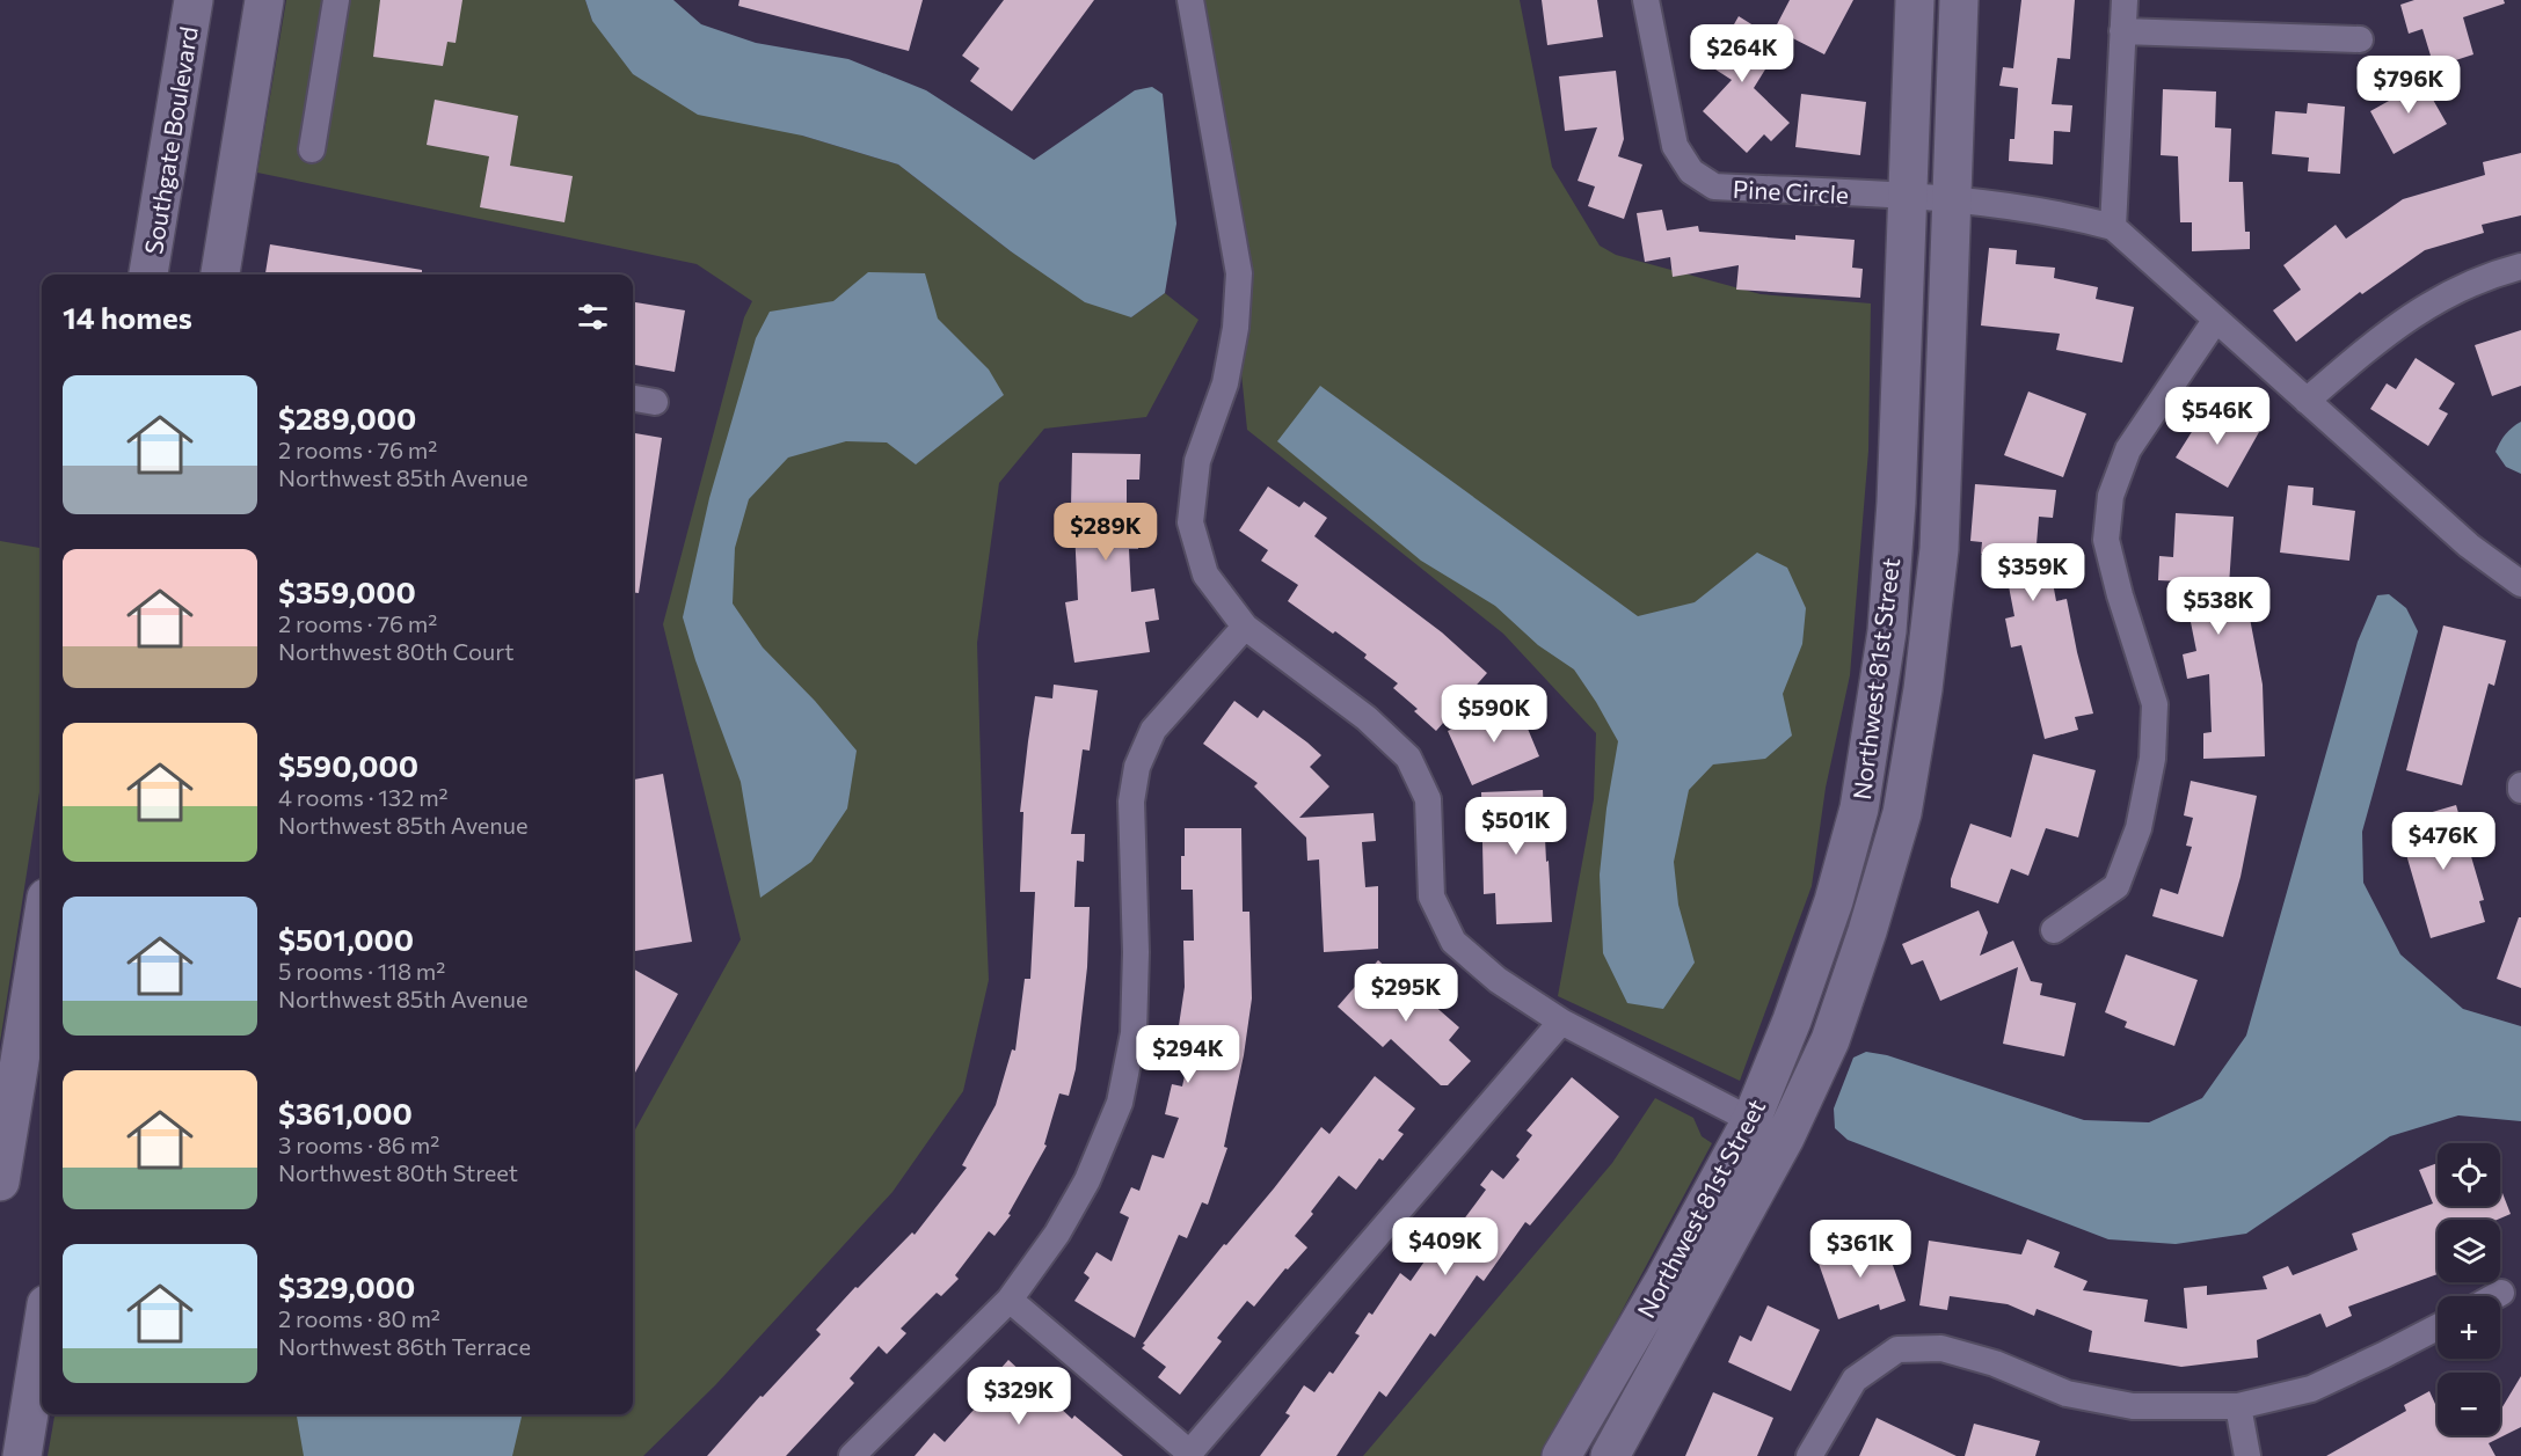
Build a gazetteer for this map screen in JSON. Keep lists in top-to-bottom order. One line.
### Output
{"streets":{"street":["Southgate Boulevard","Pine Circle","Northwest 81st Street"]},"crossings":[["Pine Circle","Northwest 81st Street"]],"page":{"price":["$264K","$796K","$546K","$289K","$359K","$538K","$590K","$501K","$476K","$295K","$294K","$409K","$361K","$329K"],"heading":"14 homes","list":[{"name":"$289,000","note":"2 rooms · 76 m² · Northwest 85th Avenue"},{"name":"$359,000","note":"2 rooms · 76 m² · Northwest 80th Court"},{"name":"$590,000","note":"4 rooms · 132 m² · Northwest 85th Avenue"},{"name":"$501,000","note":"5 rooms · 118 m² · Northwest 85th Avenue"},{"name":"$361,000","note":"3 rooms · 86 m² · Northwest 80th Street"},{"name":"$329,000","note":"2 rooms · 80 m² · Northwest 86th Terrace"}],"map_buttons":["+","−"]}}
